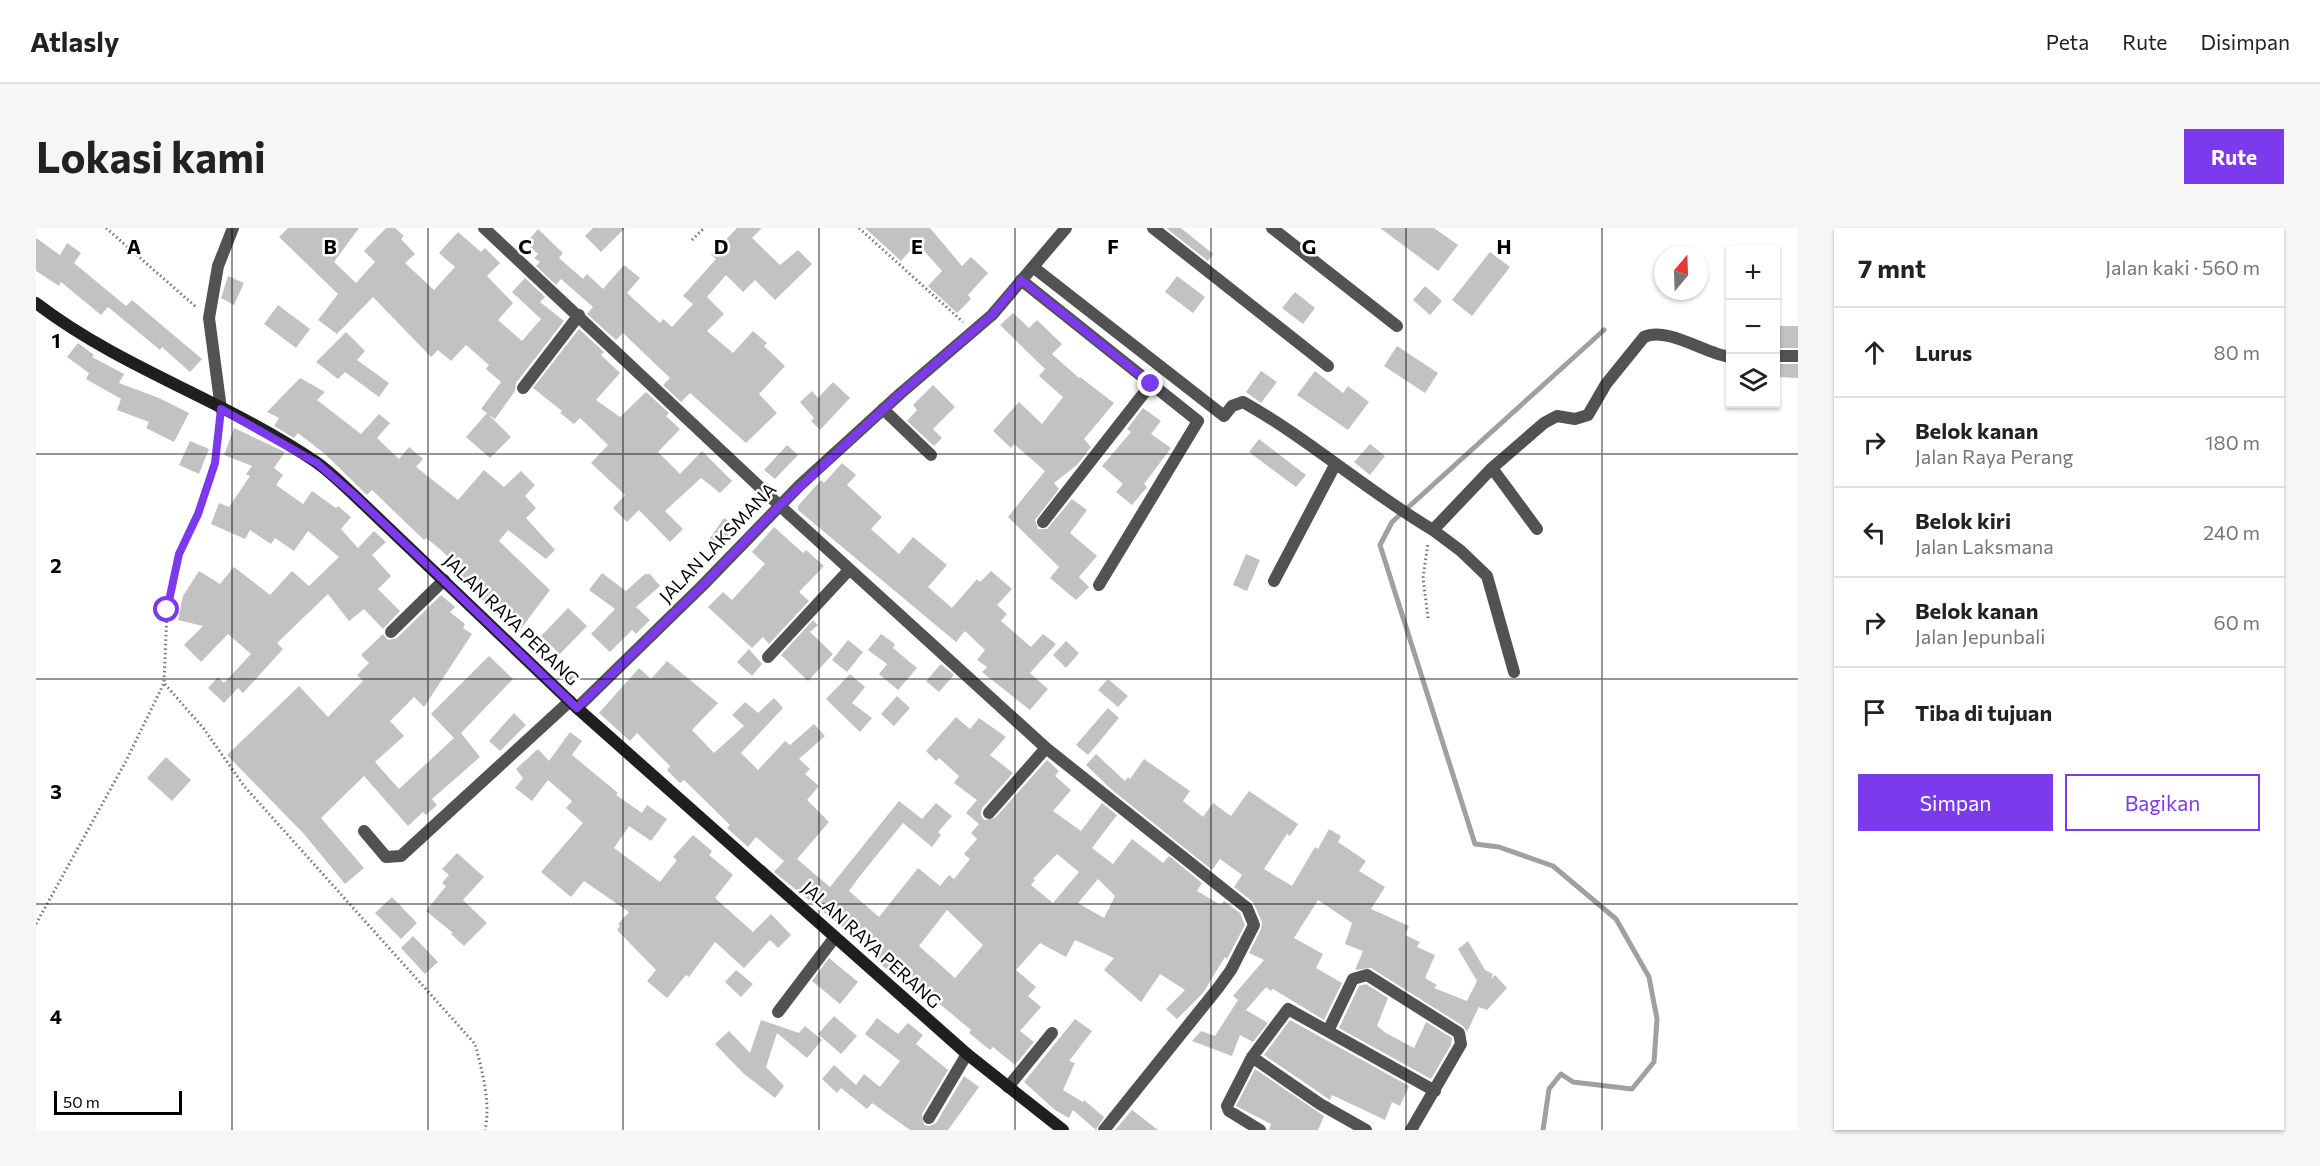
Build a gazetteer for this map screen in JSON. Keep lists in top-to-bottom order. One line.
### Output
{"streets":{"main road":["JALAN RAYA PERANG"],"street":["JALAN LAKSMANA"]},"crossings":[["JALAN LAKSMANA","JALAN RAYA PERANG"]],"scale_bar":"50 m","north":"top","page":{"header":"Atlasly","nav":["Peta","Rute","Disimpan"],"buttons":["Rute",["Simpan","Bagikan"]],"title":"Lokasi kami","heading":["7 mnt","Jalan kaki · 560 m"],"map_buttons":["+","−"],"list":[["Lurus","80 m"],["Belok kanan","Jalan Raya Perang","180 m"],["Belok kiri","Jalan Laksmana","240 m"],["Belok kanan","Jalan Jepunbali","60 m"],"Tiba di tujuan"],"scale":"50 m"},"grid":{"columns":["A","B","C","D","E","F","G","H"],"rows":["1","2","3","4"]}}
